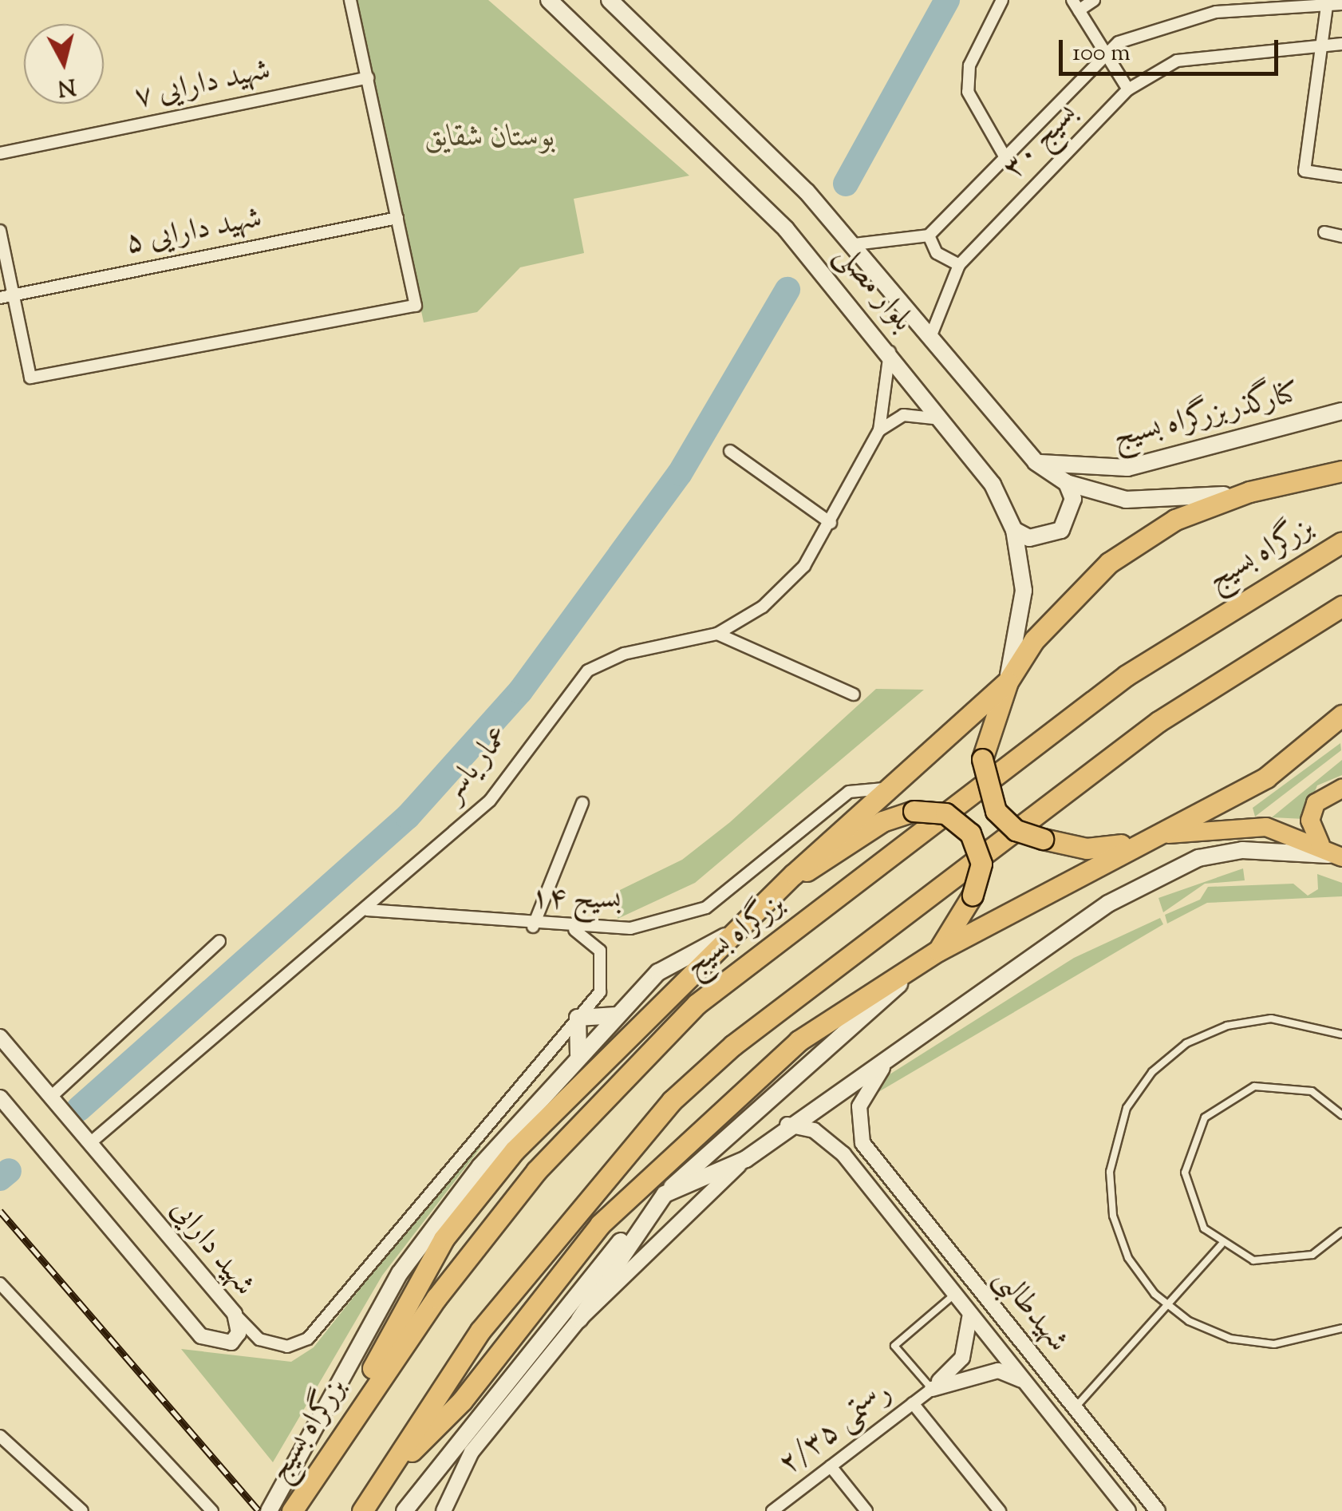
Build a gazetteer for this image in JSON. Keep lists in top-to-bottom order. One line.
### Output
{"streets":{"highway":["بزرگراه بسیج"],"main road":["بلوار مصلی","کنارگذربزرگراه بسیج"],"street":["شهید دارایی ۷","بسیج ۳۰","شهید دارایی ۵","عمار یاسر","بسیج ۱۴","شهید دارایی","شهیدطالبی","رستمی ۲/۳۵"]},"crossings":[["بسیج ۳۰","بلوار مصلی"],["بلوار مصلی","کنارگذربزرگراه بسیج"],["عمار یاسر","بسیج ۱۴"],["عمار یاسر","شهید دارایی"]],"parks":["بوستان شقایق"],"scale_bar":"100 m","north":"bottom"}
